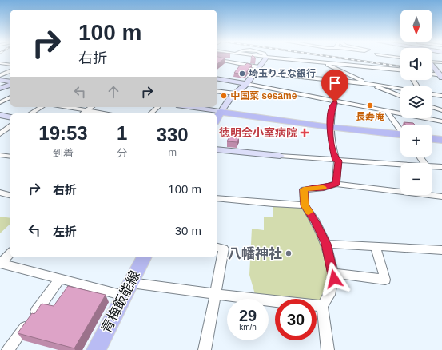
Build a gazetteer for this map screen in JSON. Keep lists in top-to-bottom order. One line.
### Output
{"streets":{"main road":["青梅飯能線"]},"places":{"other":["埼玉りそな銀行","中国菜 sesame","長寿庵","八幡神社"],"health":["徳明会小室病院"]},"north":"bottom","page":{"map_buttons":["+","−"],"turn":["100 m","右折"],"eta":["19:53","到着","1","分","330","m"],"list":[{"name":"右折","value":"100 m"},{"name":"左折","value":"30 m"}],"speed":"29 km/h","limit":"30"}}
